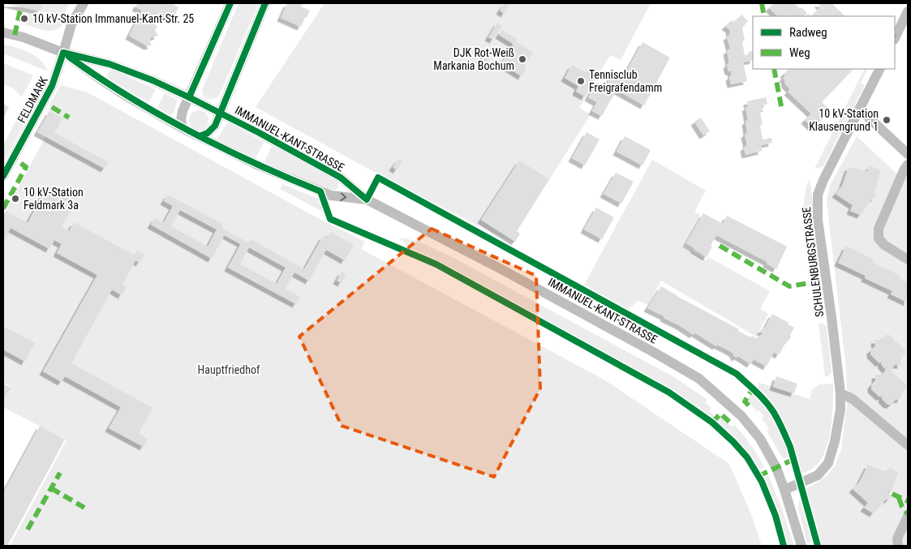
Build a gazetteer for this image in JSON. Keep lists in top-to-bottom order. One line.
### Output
{"streets":{"street":["FELDMARK","IMMANUEL-KANT-STRASSE","SCHULENBURGSTRASSE"]},"crossings":[["FELDMARK","IMMANUEL-KANT-STRASSE"],["IMMANUEL-KANT-STRASSE","SCHULENBURGSTRASSE"]],"parks":["Hauptfriedhof"],"places":["10 kV-Station Immanuel-Kant-Str. 25","DJK Rot-Weiß Markania Bochum","Tennisclub Freigrafendamm","10 kV-Station Klausengrund 1","10 kV-Station Feldmark 3a"],"legend":["Radweg","Weg"]}
